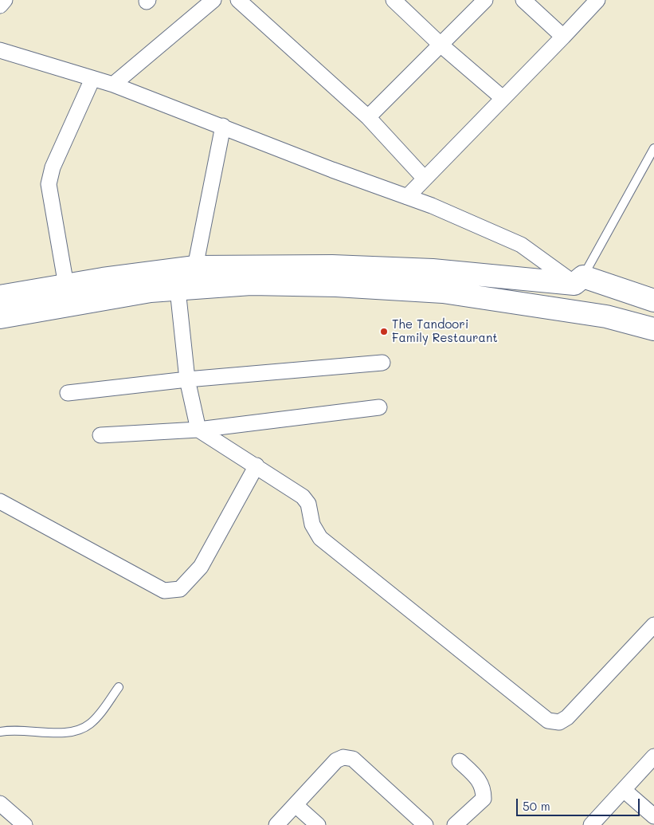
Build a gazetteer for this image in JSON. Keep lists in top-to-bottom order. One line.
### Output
{"places":["The Tandoori Family Restaurant"],"scale_bar":"50 m"}
